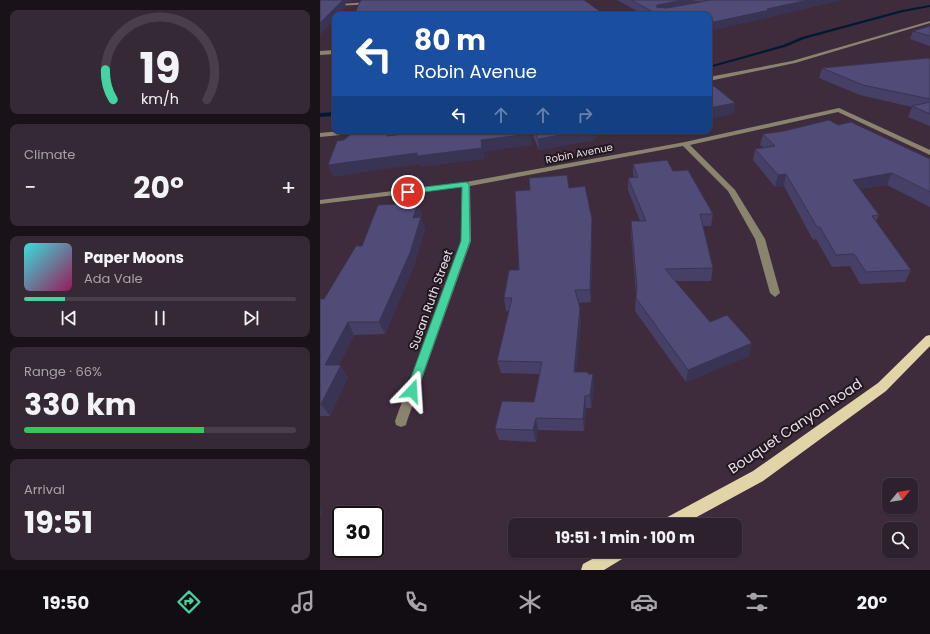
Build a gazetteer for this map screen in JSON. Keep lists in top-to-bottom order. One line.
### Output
{"streets":{"main road":["Bouquet Canyon Road"],"street":["Robin Avenue","Susan Ruth Street"]},"crossings":[["Robin Avenue","Susan Ruth Street"]],"north":"top right","page":{"turn":["80 m","Robin Avenue"],"tile":["Climate",["Range · 66%","330 km"],["Arrival","19:51"]],"heat":["−","20°","+"],"song":["Paper Moons","Ada Vale"],"limit":"30","trip":"19:51 · 1 min · 100 m","tabs":["19:50","20°"],"gauge":["19","km/h"]}}
